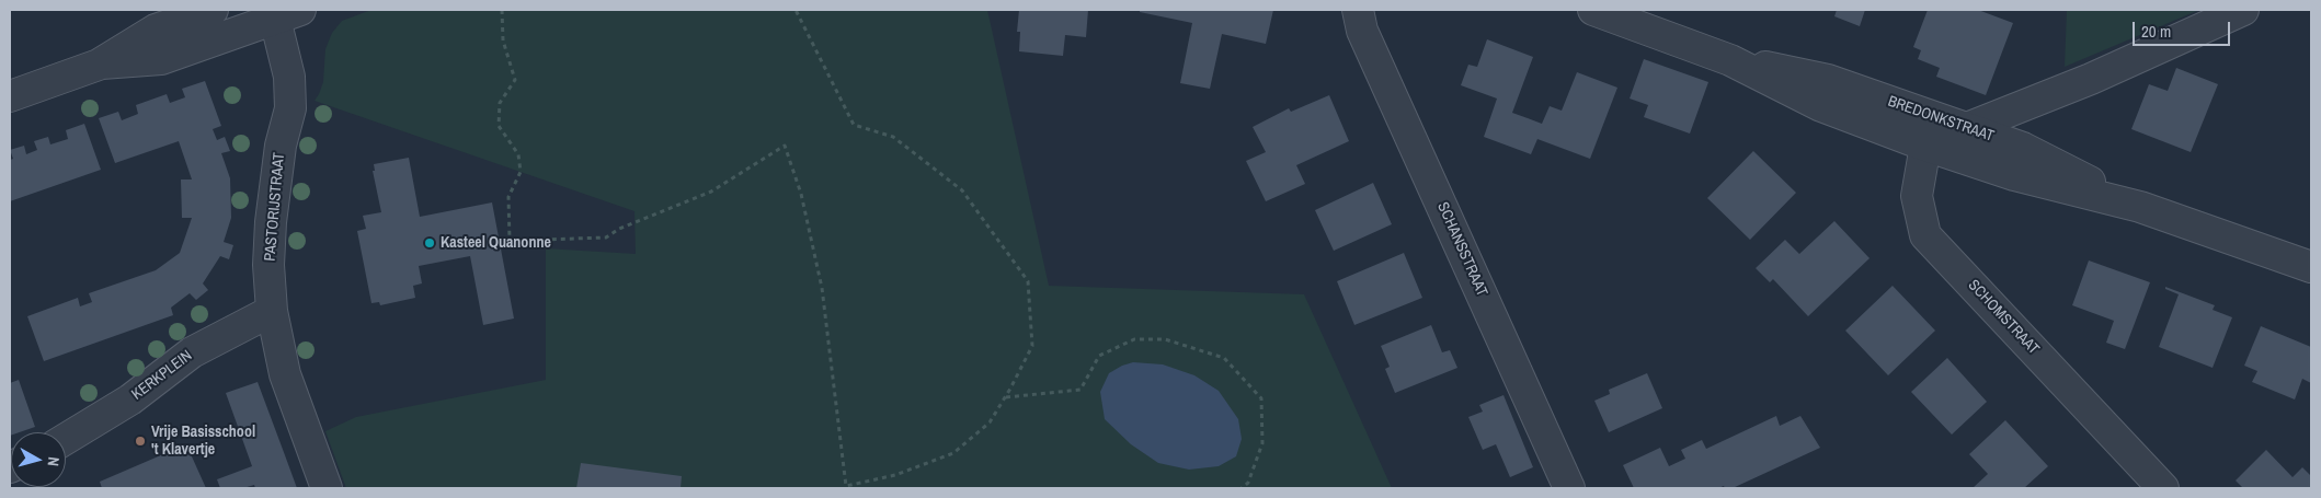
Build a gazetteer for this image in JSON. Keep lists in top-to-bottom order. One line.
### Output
{"streets":{"street":["BREDONKSTRAAT","PASTORIJSTRAAT","SCHANSSTRAAT","SCHOMSTRAAT","KERKPLEIN"]},"crossings":[["BREDONKSTRAAT","SCHOMSTRAAT"],["PASTORIJSTRAAT","KERKPLEIN"]],"places":["Kasteel Quanonne","Vrije Basisschool 't Klavertje"],"scale_bar":"20 m","north":"right"}
